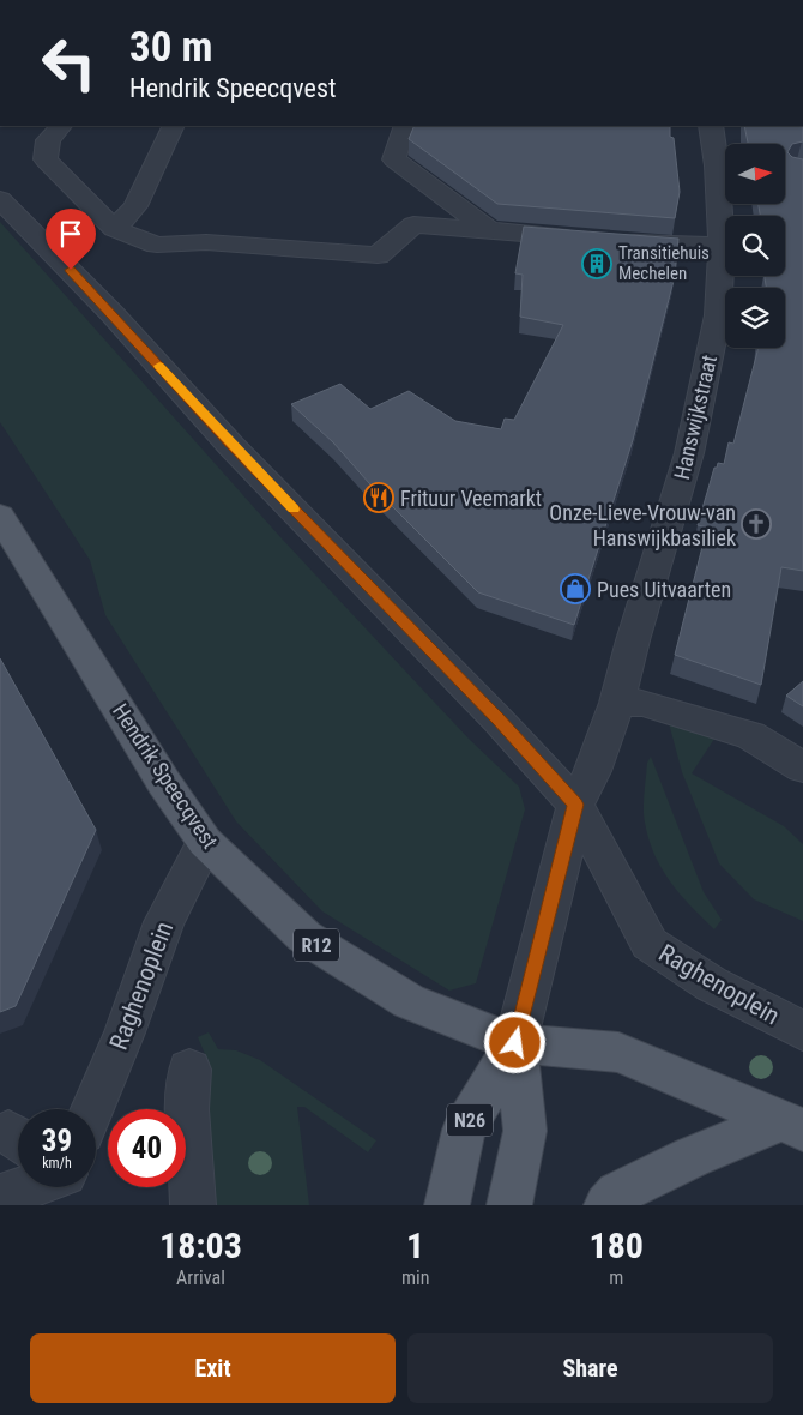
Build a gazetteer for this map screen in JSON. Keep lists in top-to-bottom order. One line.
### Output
{"streets":{"main road":["Hendrik Speecqvest","R12","N26"],"street":["Hanswijkstraat","Raghenoplein"]},"crossings":[["Hanswijkstraat","Raghenoplein"],["Hanswijkstraat","N26"],["Hendrik Speecqvest","R12"],["Hendrik Speecqvest","Raghenoplein"],["Hendrik Speecqvest","N26"],["R12","N26"],["Raghenoplein","N26"]],"places":{"building":["Transitiehuis Mechelen"],"restaurant":["Frituur Veemarkt"],"church":["Onze-Lieve-Vrouw-van Hanswijkbasiliek"],"shop":["Pues Uitvaarten"]},"north":"right","page":{"turn":["30 m","Hendrik Speecqvest"],"speed":"39 km/h","limit":"40","eta":["18:03","Arrival","1","min","180","m"],"buttons":["Exit","Share"]}}
